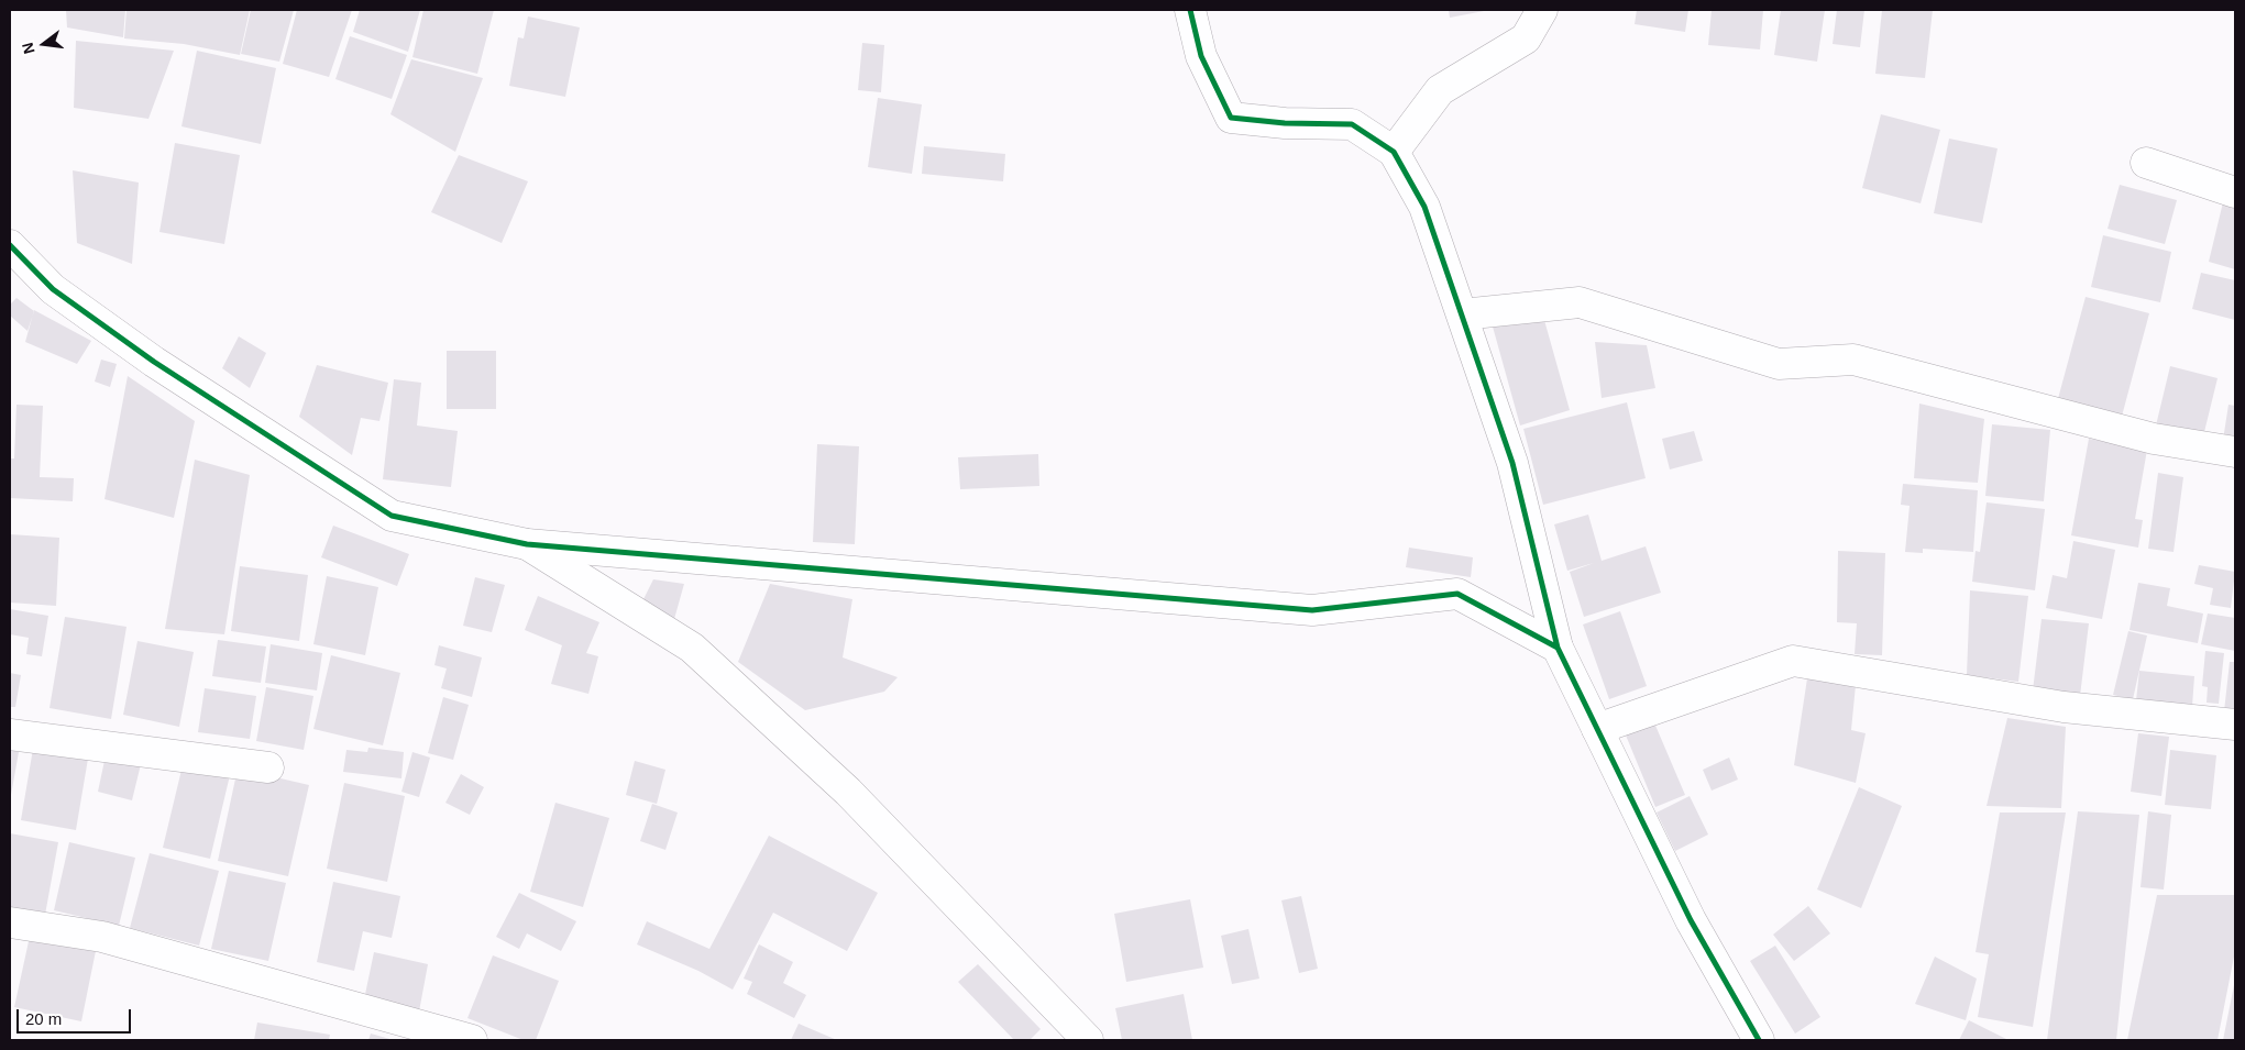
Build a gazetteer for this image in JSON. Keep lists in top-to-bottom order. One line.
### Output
{"scale_bar":"20 m","north":"left"}
